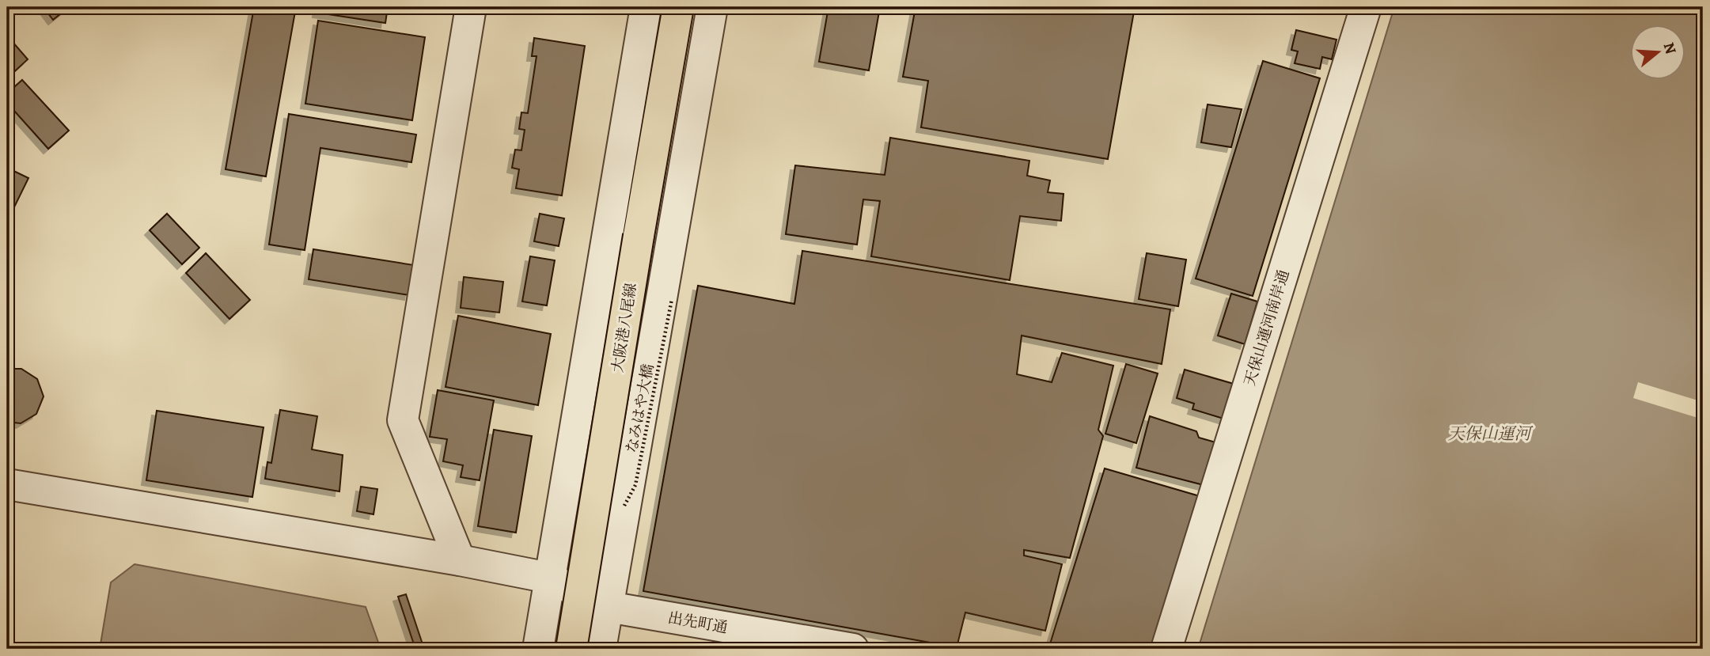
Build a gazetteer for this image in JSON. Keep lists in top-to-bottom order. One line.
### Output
{"streets":{"main road":["大阪港八尾線"],"street":["天保山運河南岸通","出先町通"],"path":["なみはや大橋"]},"water":["天保山運河"],"north":"right"}
